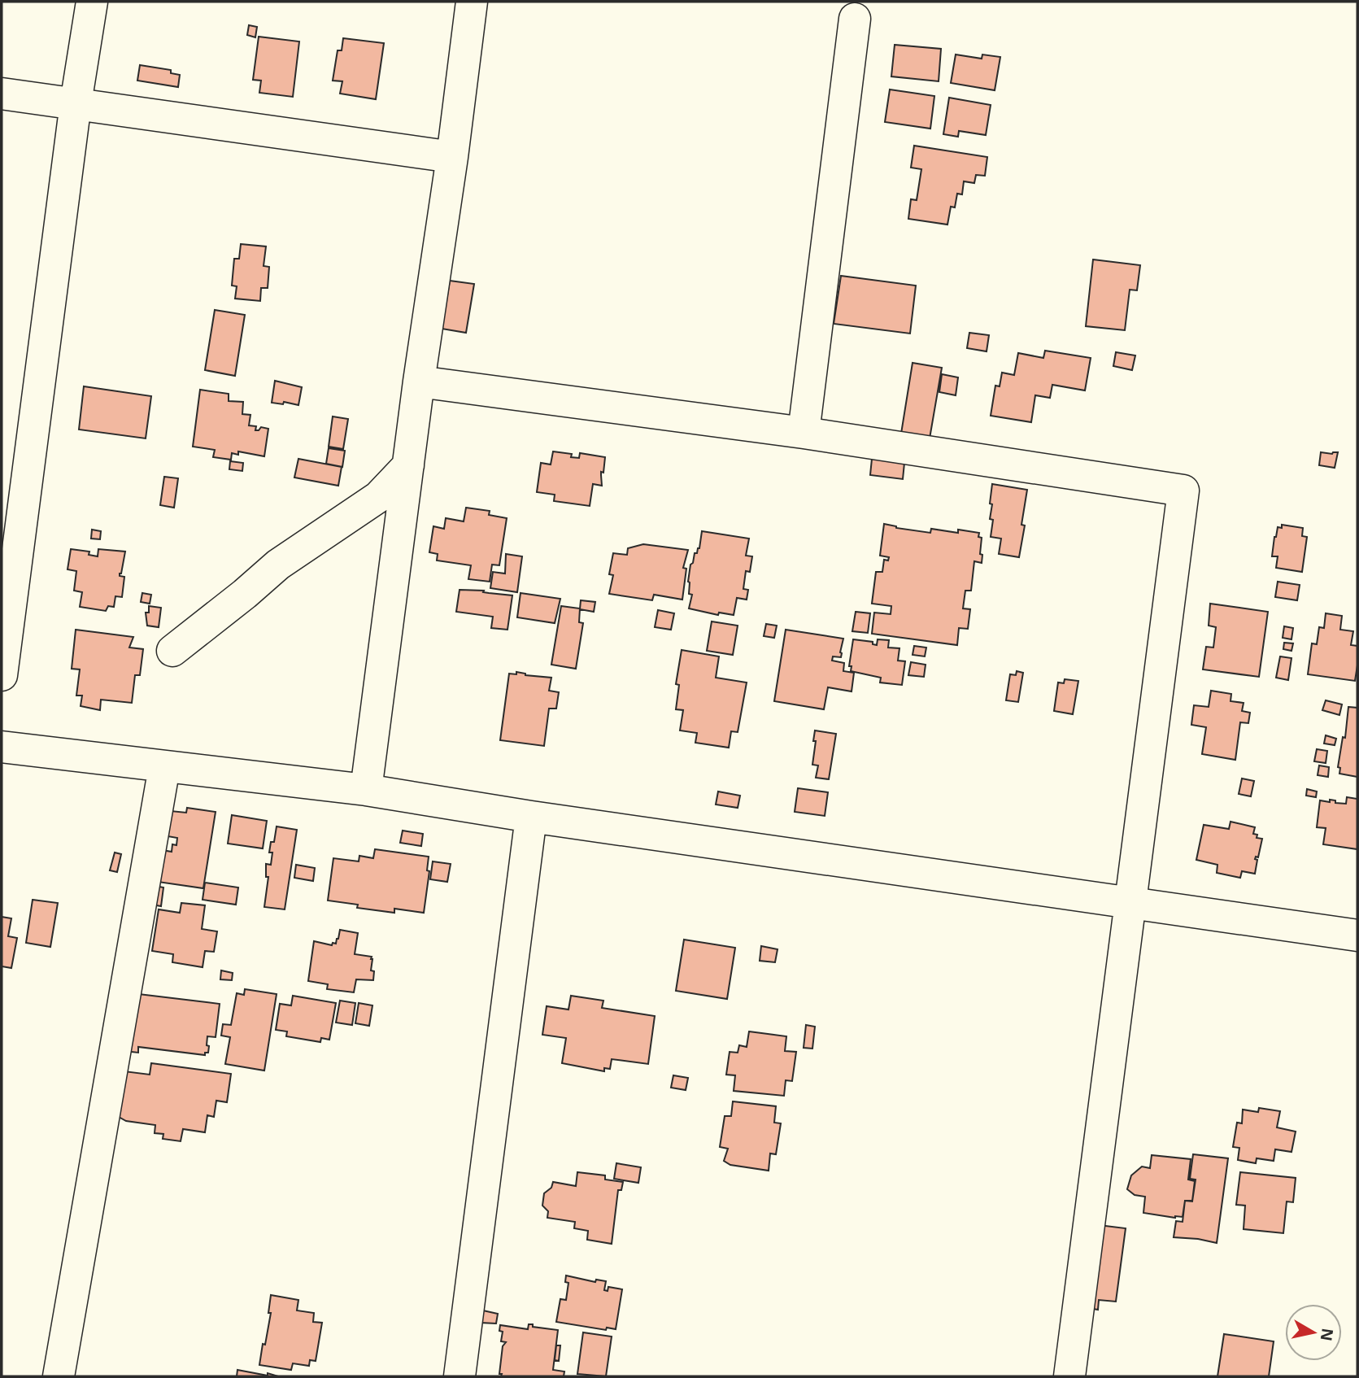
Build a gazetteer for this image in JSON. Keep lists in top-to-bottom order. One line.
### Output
{"north":"right"}
